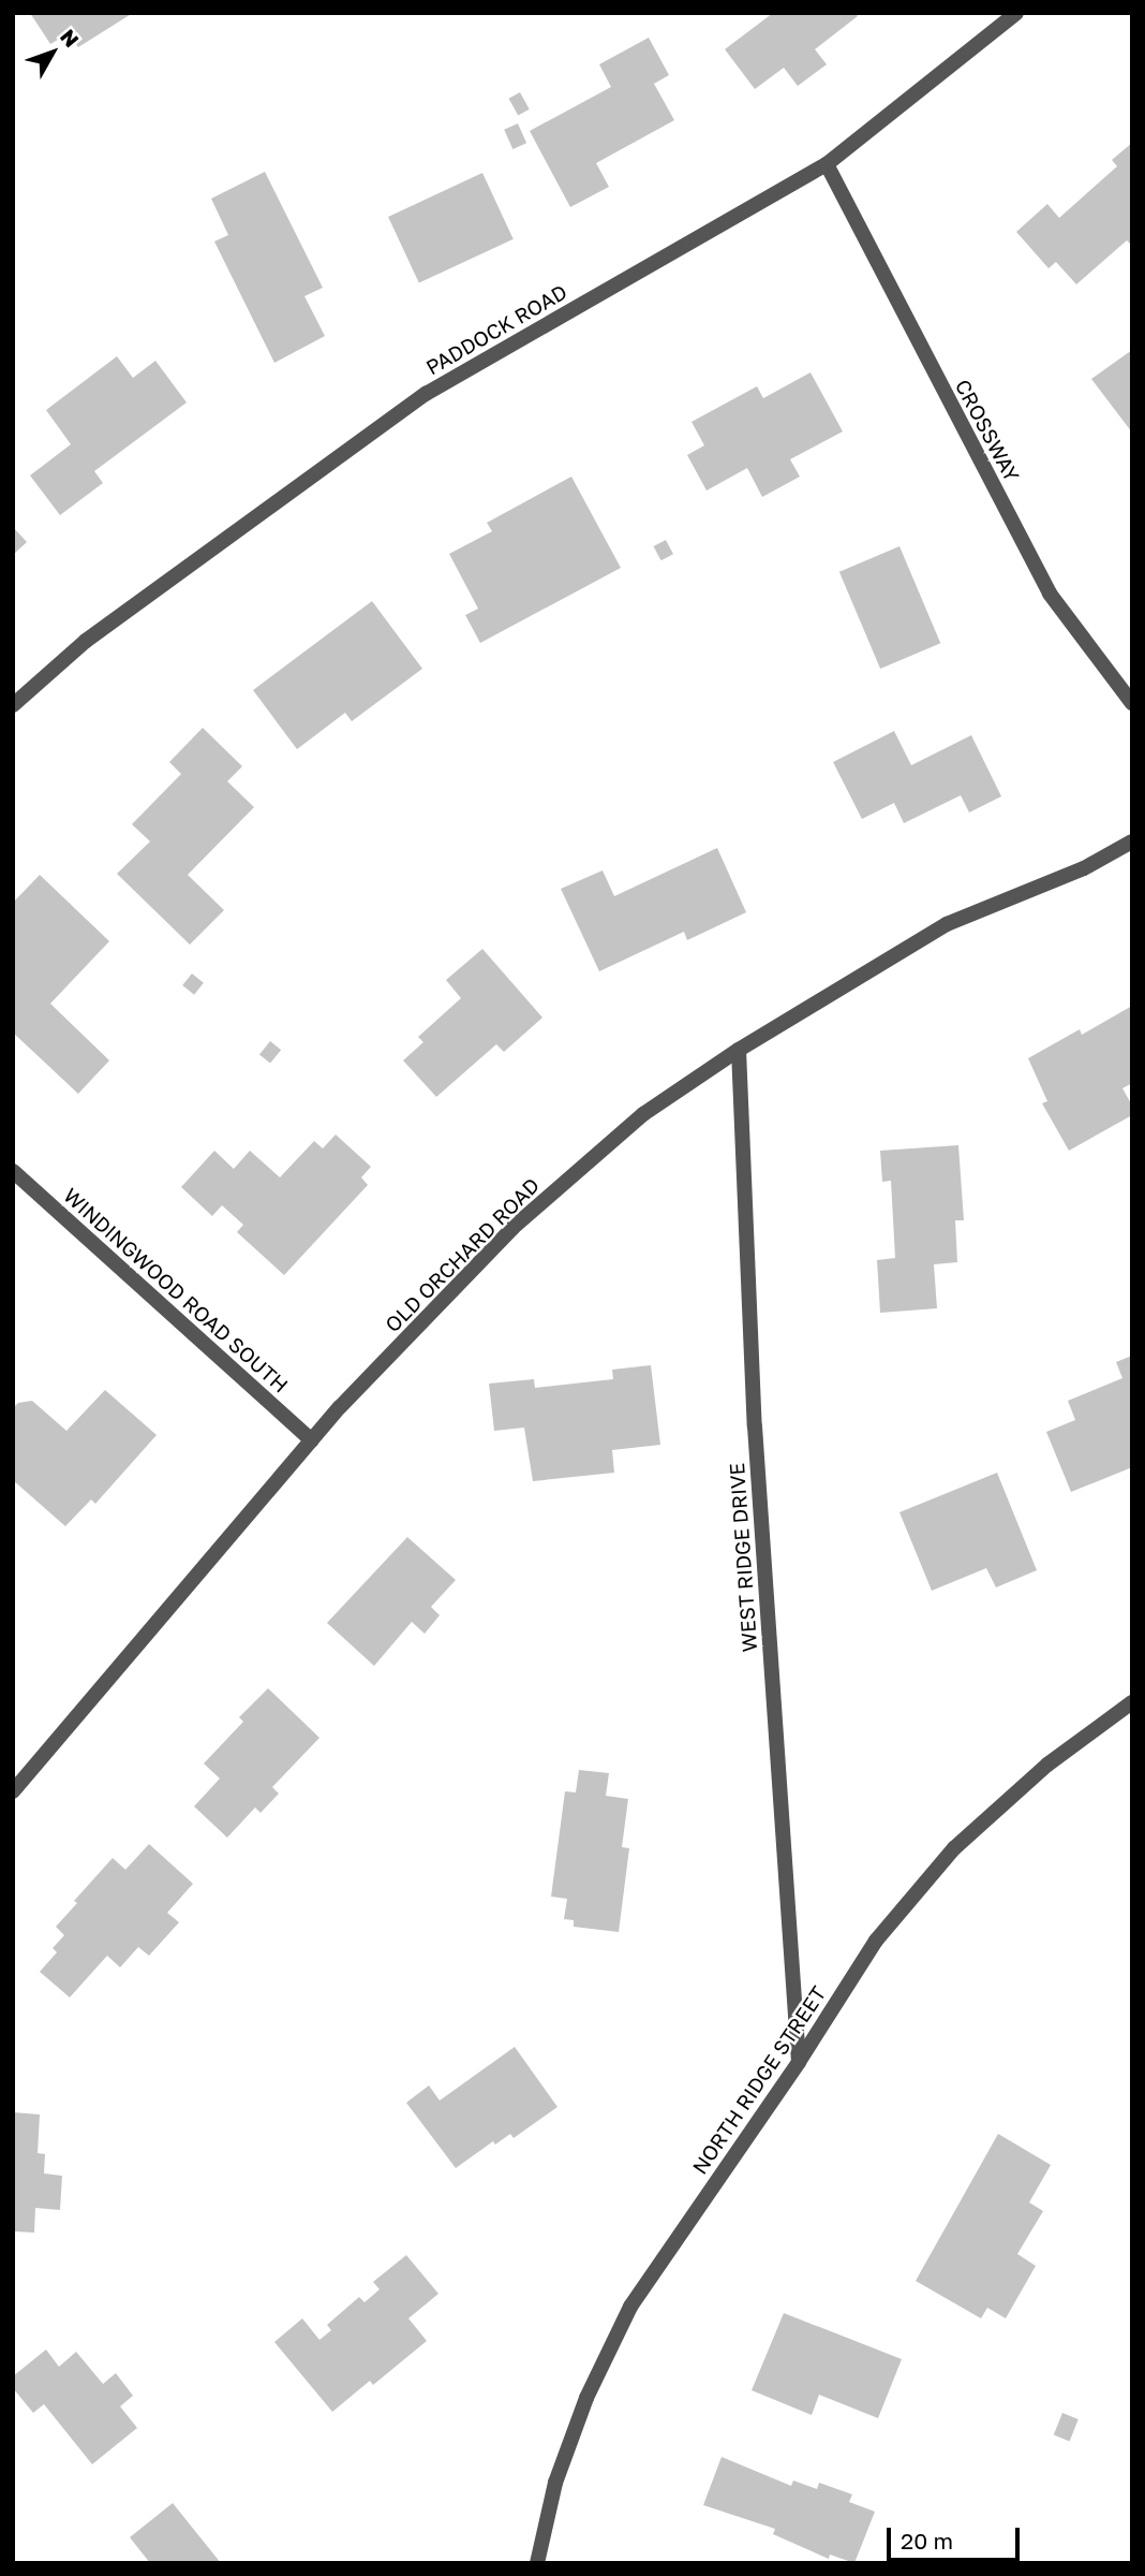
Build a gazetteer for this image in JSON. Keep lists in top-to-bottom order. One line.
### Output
{"streets":{"street":["PADDOCK ROAD","CROSSWAY","OLD ORCHARD ROAD","WINDINGWOOD ROAD SOUTH","WEST RIDGE DRIVE","NORTH RIDGE STREET"]},"crossings":[["PADDOCK ROAD","CROSSWAY"],["OLD ORCHARD ROAD","WINDINGWOOD ROAD SOUTH"],["OLD ORCHARD ROAD","WEST RIDGE DRIVE"],["WEST RIDGE DRIVE","NORTH RIDGE STREET"]],"scale_bar":"20 m","north":"top right"}
